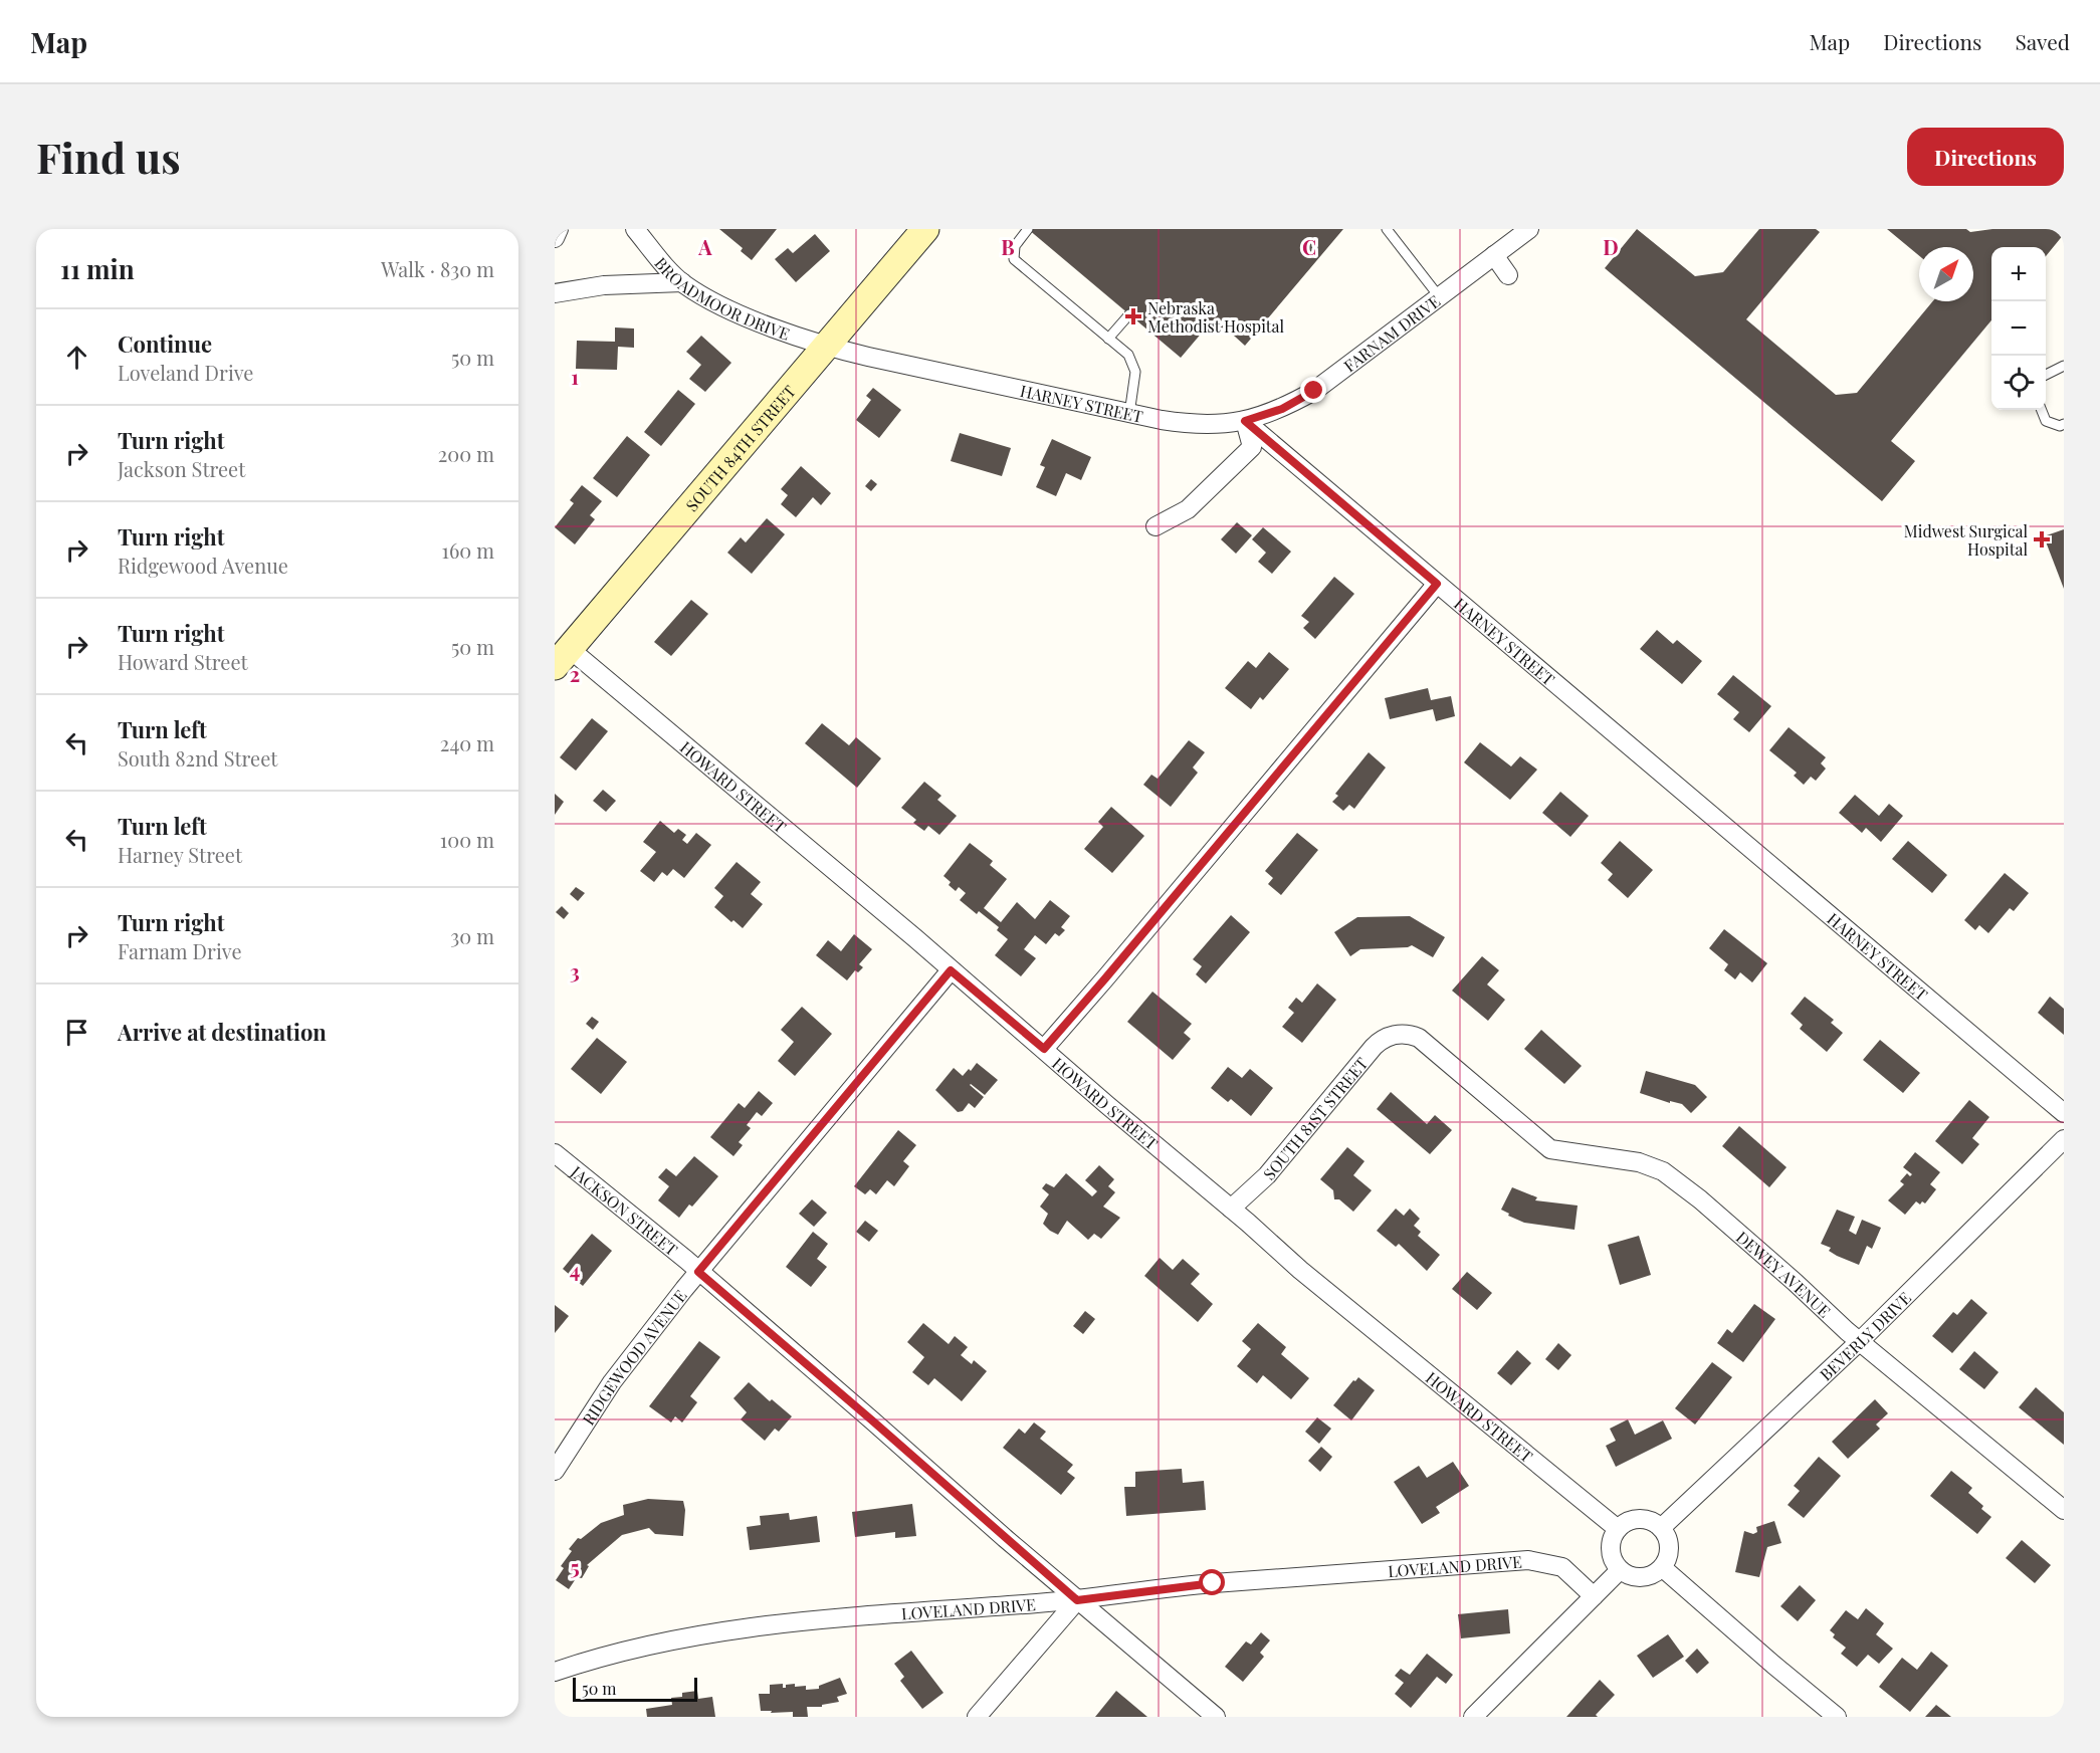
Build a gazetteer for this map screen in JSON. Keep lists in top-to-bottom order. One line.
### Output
{"streets":{"main road":["SOUTH 84TH STREET"],"street":["BROADMOOR DRIVE","FARNAM DRIVE","HARNEY STREET","HOWARD STREET","SOUTH 81ST STREET","JACKSON STREET","DEWEY AVENUE","BEVERLY DRIVE","RIDGEWOOD AVENUE","LOVELAND DRIVE"]},"crossings":[["BROADMOOR DRIVE","HARNEY STREET"],["BROADMOOR DRIVE","SOUTH 84TH STREET"],["FARNAM DRIVE","HARNEY STREET"],["HARNEY STREET","SOUTH 84TH STREET"],["SOUTH 84TH STREET","HOWARD STREET"],["HOWARD STREET","SOUTH 81ST STREET"],["HOWARD STREET","BEVERLY DRIVE"],["HOWARD STREET","RIDGEWOOD AVENUE"],["SOUTH 81ST STREET","DEWEY AVENUE"],["JACKSON STREET","RIDGEWOOD AVENUE"],["JACKSON STREET","LOVELAND DRIVE"],["DEWEY AVENUE","BEVERLY DRIVE"]],"places":{"health":["Nebraska Methodist Hospital","Midwest Surgical Hospital"]},"scale_bar":"50 m","north":"top right","page":{"header":"Map","nav":["Map","Directions","Saved"],"buttons":"Directions","title":"Find us","heading":["11 min","Walk · 830 m"],"map_buttons":["+","−"],"list":[["Continue","Loveland Drive","50 m"],["Turn right","Jackson Street","200 m"],["Turn right","Ridgewood Avenue","160 m"],["Turn right","Howard Street","50 m"],["Turn left","South 82nd Street","240 m"],["Turn left","Harney Street","100 m"],["Turn right","Farnam Drive","30 m"],"Arrive at destination"],"scale":"50 m"},"grid":{"columns":["A","B","C","D"],"rows":["1","2","3","4","5"]}}
